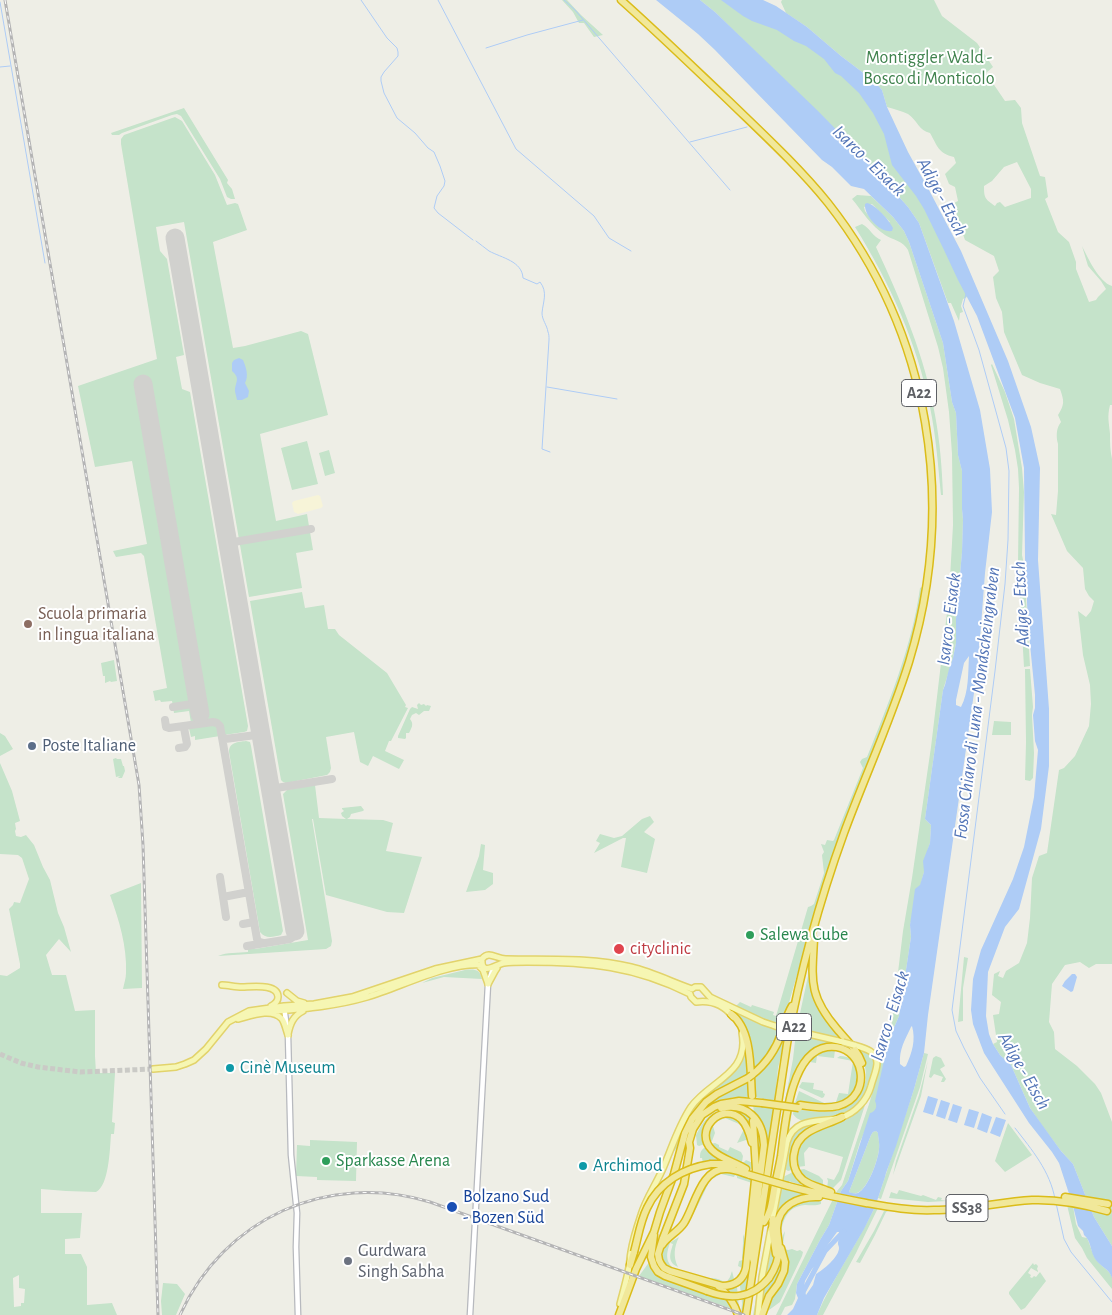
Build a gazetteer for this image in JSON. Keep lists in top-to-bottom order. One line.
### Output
{"streets":{"highway":["A22","SS38"]},"water":["Isarco - Eisack","Adige - Etsch","Fossa Chiaro di Luna - Mondscheingraben"],"parks":["Montiggler Wald - Bosco di Monticolo"],"places":["Scuola primaria in lingua italiana","Poste Italiane","Salewa Cube","cityclinic","Cinè Museum","Sparkasse Arena","Archimod","Bolzano Sud - Bozen Süd","Gurdwara Singh Sabha"]}
